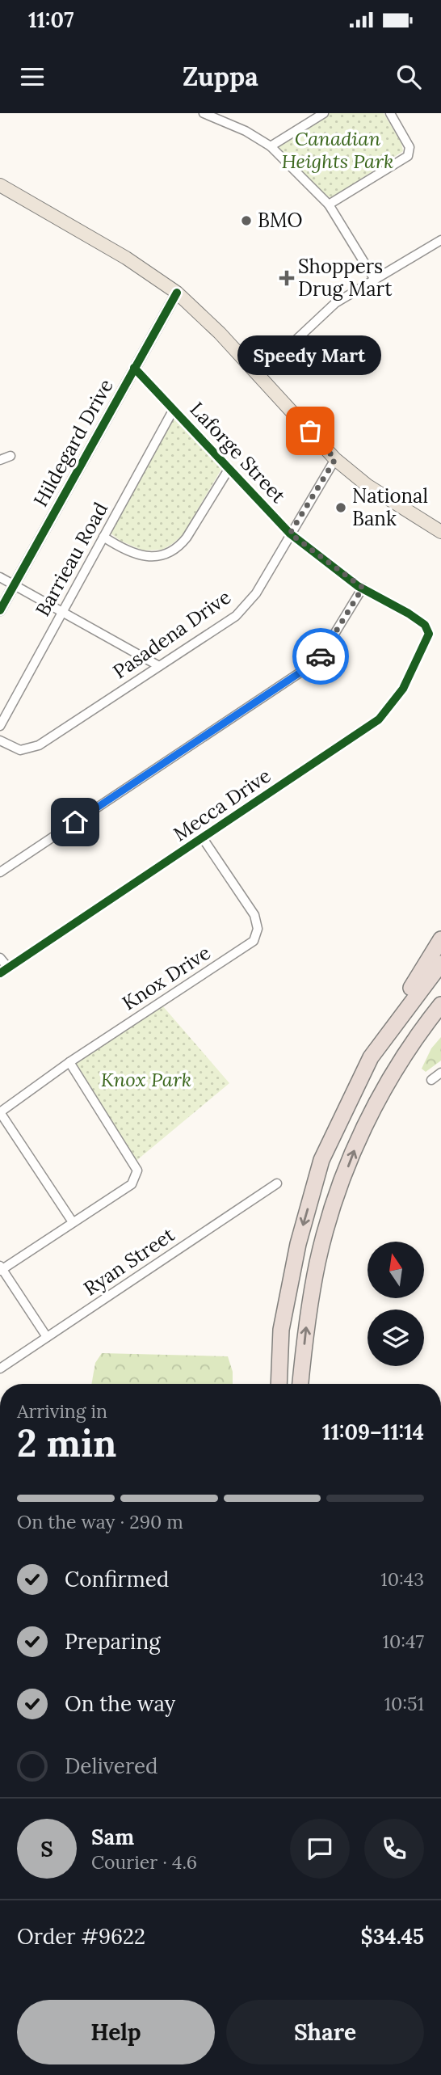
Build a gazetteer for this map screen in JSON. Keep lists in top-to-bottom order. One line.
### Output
{"streets":{"street":["Hildegard Drive","Laforge Street","Barrieau Road","Pasadena Drive","Mecca Drive","Knox Drive","Ryan Street"]},"crossings":[["Hildegard Drive","Laforge Street"],["Laforge Street","Barrieau Road"],["Laforge Street","Pasadena Drive"],["Laforge Street","Mecca Drive"],["Mecca Drive","Knox Drive"]],"parks":["Canadian Heights Park","Knox Park"],"places":{"other":["BMO","Speedy Mart","National Bank"],"health":["Shoppers Drug Mart"]},"north":"top","page":{"status":"11:07","header":"Zuppa","bubble":"Speedy Mart","heading":["2 min","Arriving in","11:09–11:14"],"panel":["Sam","Courier · 4.6","Order #9622","$34.45"],"bar":"On the way · 290 m","list":[["Confirmed","10:43"],["Preparing","10:47"],["On the way","10:51"],"Delivered"],"round":"S","buttons":["Help","Share"]}}
